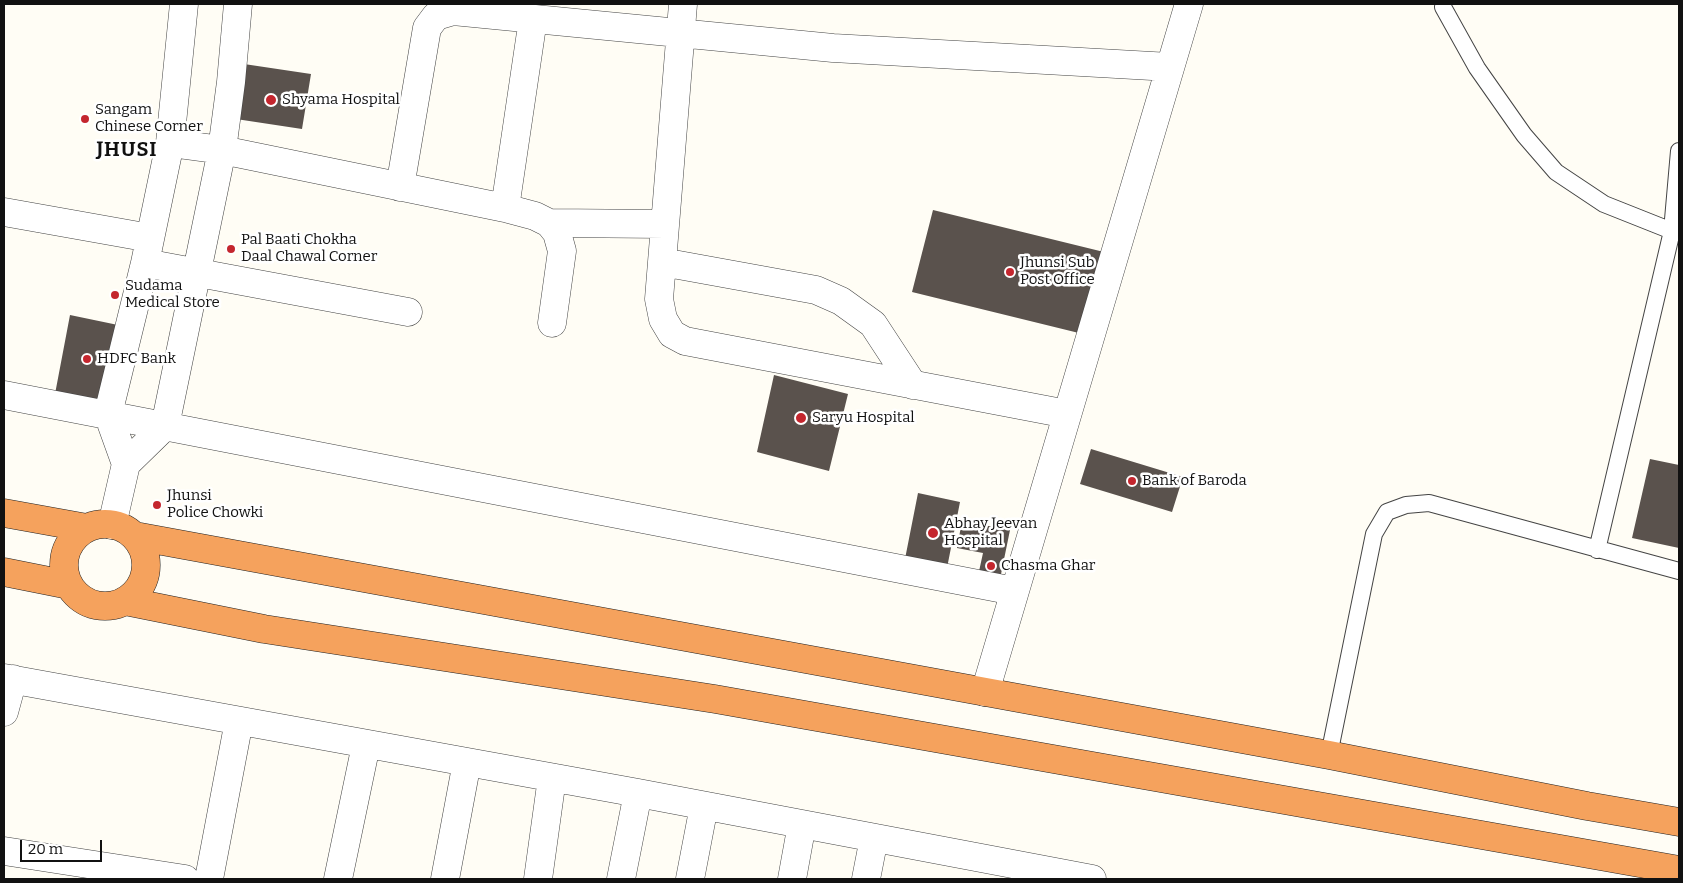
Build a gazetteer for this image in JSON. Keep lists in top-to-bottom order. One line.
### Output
{"districts":["JHUSI"],"places":["Shyama Hospital","Sangam Chinese Corner","Pal Baati Chokha Daal Chawal Corner","Jhunsi Sub Post Office","Sudama Medical Store","HDFC Bank","Saryu Hospital","Bank of Baroda","Jhunsi Police Chowki","Abhay Jeevan Hospital","Chasma Ghar"],"scale_bar":"20 m"}
